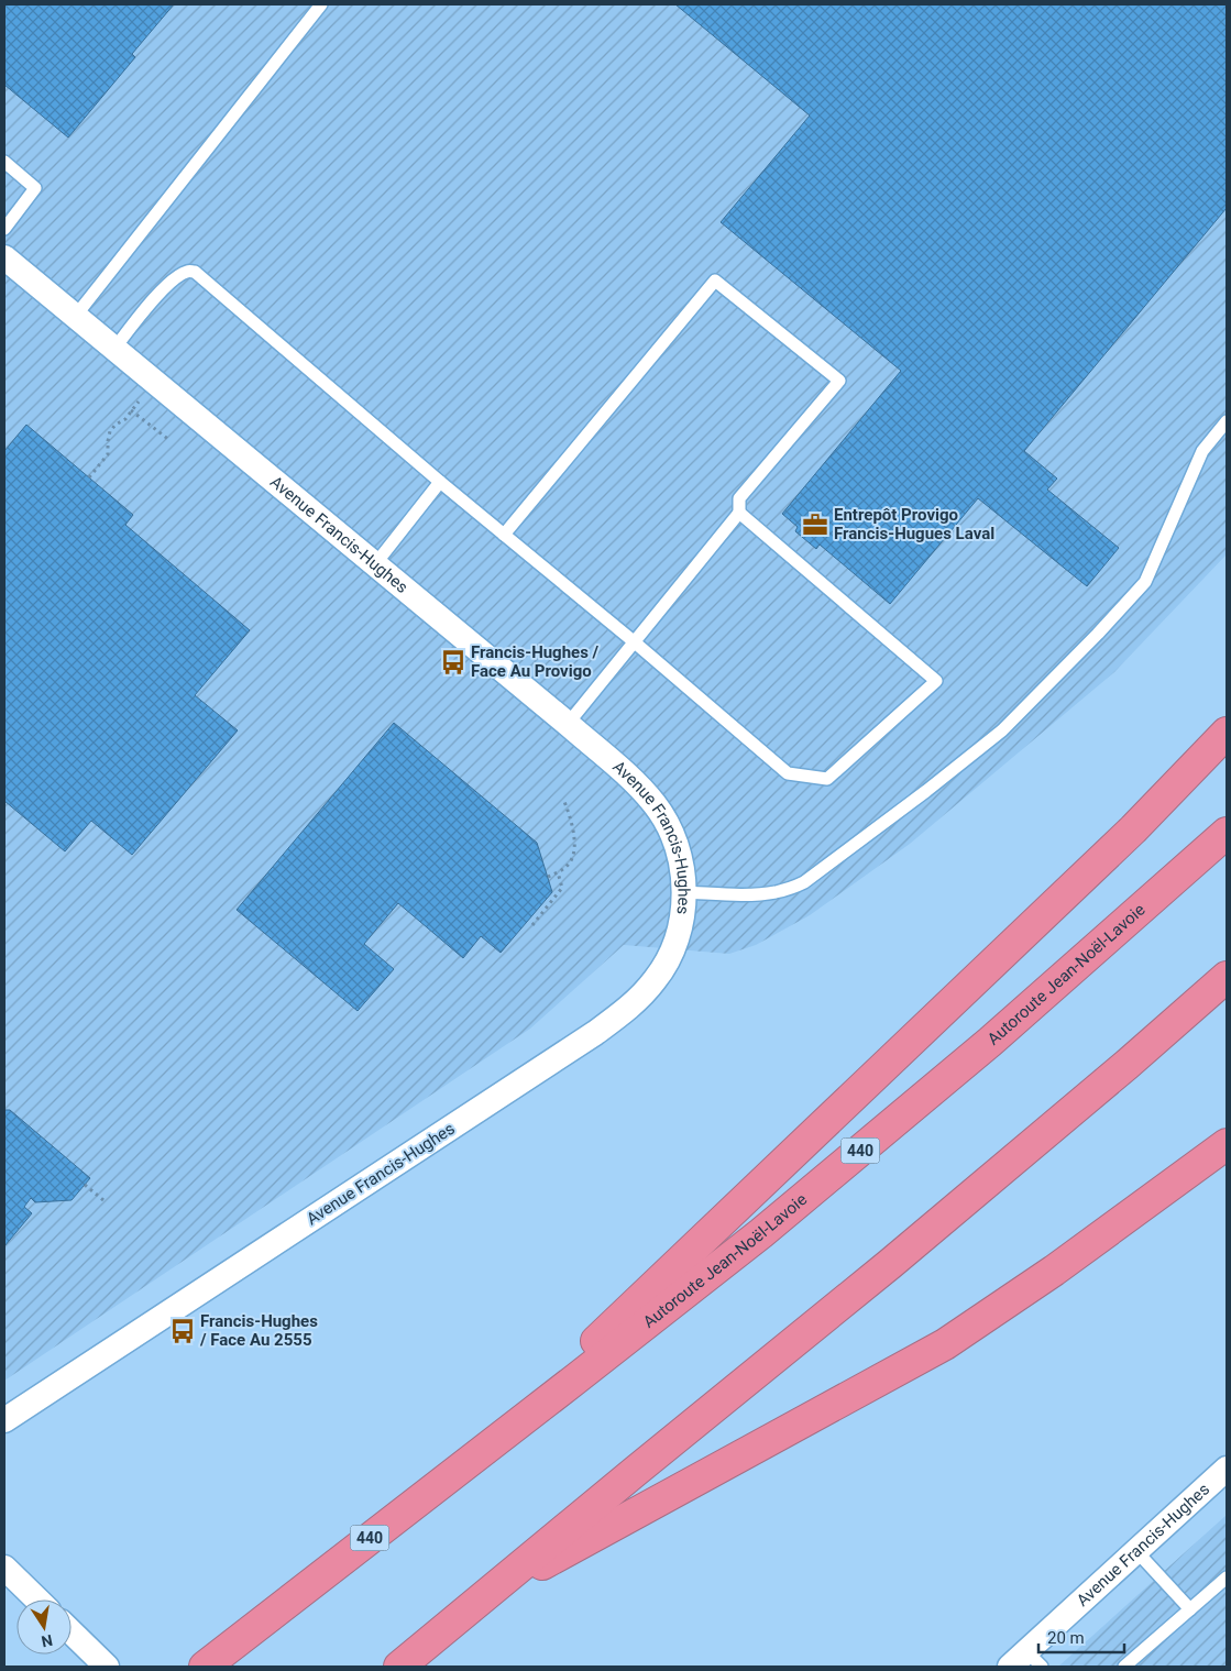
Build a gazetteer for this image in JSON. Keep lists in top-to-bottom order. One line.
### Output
{"streets":{"highway":["Autoroute Jean-Noël-Lavoie","440"],"street":["Avenue Francis-Hughes"]},"places":{"office":["Entrepôt Provigo Francis-Hugues Laval"],"bus stop":["Francis-Hughes / Face Au Provigo","Francis-Hughes / Face Au 2555"]},"scale_bar":"20 m","north":"bottom"}
